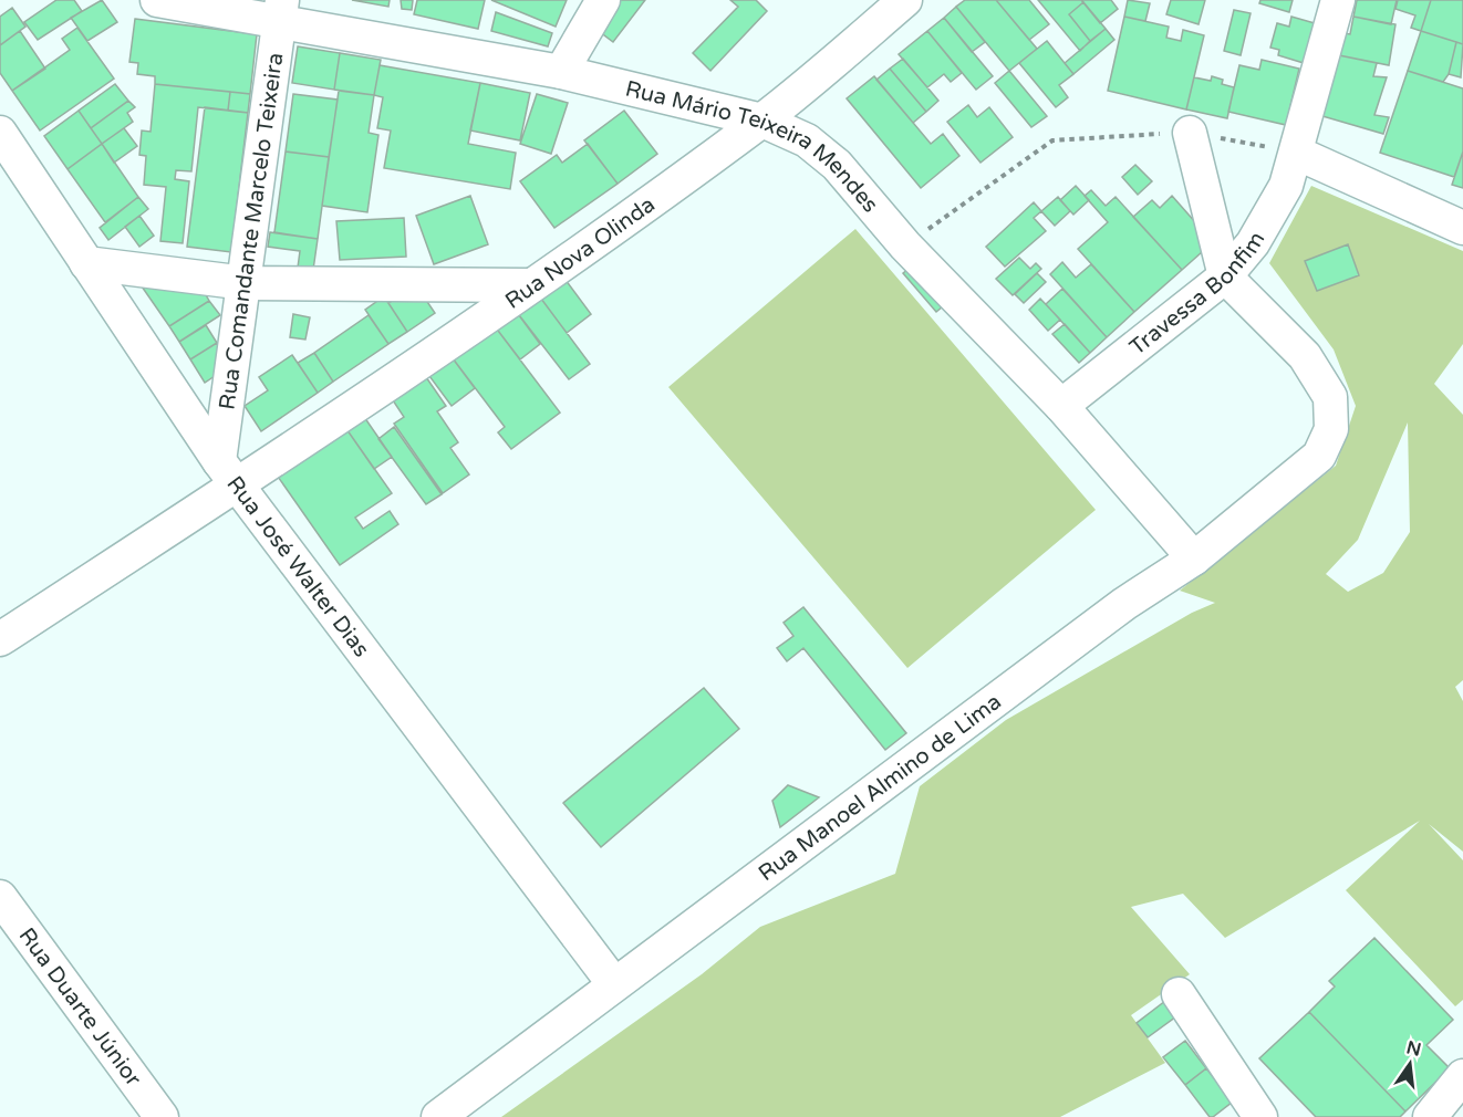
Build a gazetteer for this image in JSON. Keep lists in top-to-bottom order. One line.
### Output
{"streets":{"street":["Rua Mário Teixeira Mendes","Rua Comandante Marcelo Teixeira","Rua Nova Olinda","Travessa Bonfim","Rua José Walter Dias","Rua Manoel Almino de Lima","Rua Duarte Júnior"]},"crossings":[["Rua Mário Teixeira Mendes","Rua Comandante Marcelo Teixeira"],["Rua Mário Teixeira Mendes","Rua Nova Olinda"],["Rua Mário Teixeira Mendes","Travessa Bonfim"],["Rua Mário Teixeira Mendes","Rua Manoel Almino de Lima"],["Rua Comandante Marcelo Teixeira","Rua Nova Olinda"],["Rua Comandante Marcelo Teixeira","Rua José Walter Dias"],["Rua Nova Olinda","Rua José Walter Dias"],["Travessa Bonfim","Rua Manoel Almino de Lima"],["Rua José Walter Dias","Rua Manoel Almino de Lima"]],"north":"top"}
